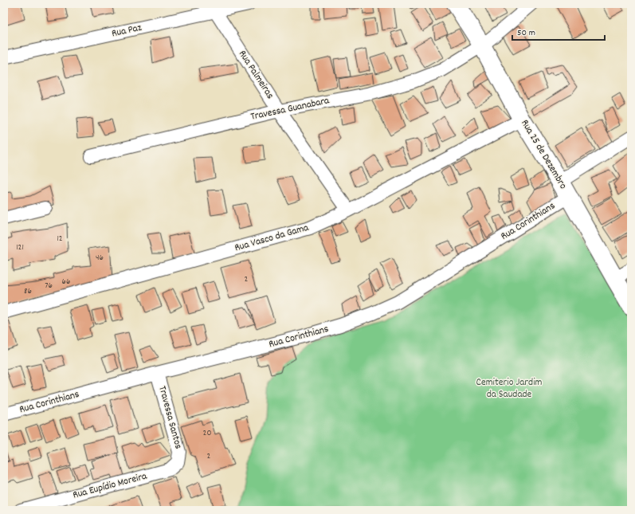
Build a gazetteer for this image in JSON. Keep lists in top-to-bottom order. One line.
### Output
{"streets":{"street":["Rua Paz","Rua Palmeiras","Travessa Guanabara","Rua 25 de Dezembro","Rua Corinthians","Rua Vasco da Gama","Travessa Santos","Rua Eupídio Moreira"]},"crossings":[["Rua Paz","Rua Palmeiras"],["Rua Palmeiras","Travessa Guanabara"],["Rua Palmeiras","Rua Vasco da Gama"],["Travessa Guanabara","Rua 25 de Dezembro"],["Rua 25 de Dezembro","Rua Corinthians"],["Rua 25 de Dezembro","Rua Vasco da Gama"],["Rua Corinthians","Travessa Santos"],["Travessa Santos","Rua Eupídio Moreira"]],"parks":["Cemiterio Jardim da Saudade"],"house_numbers":["12","121","46","2","66","76","86","20","2"],"scale_bar":"50 m"}
